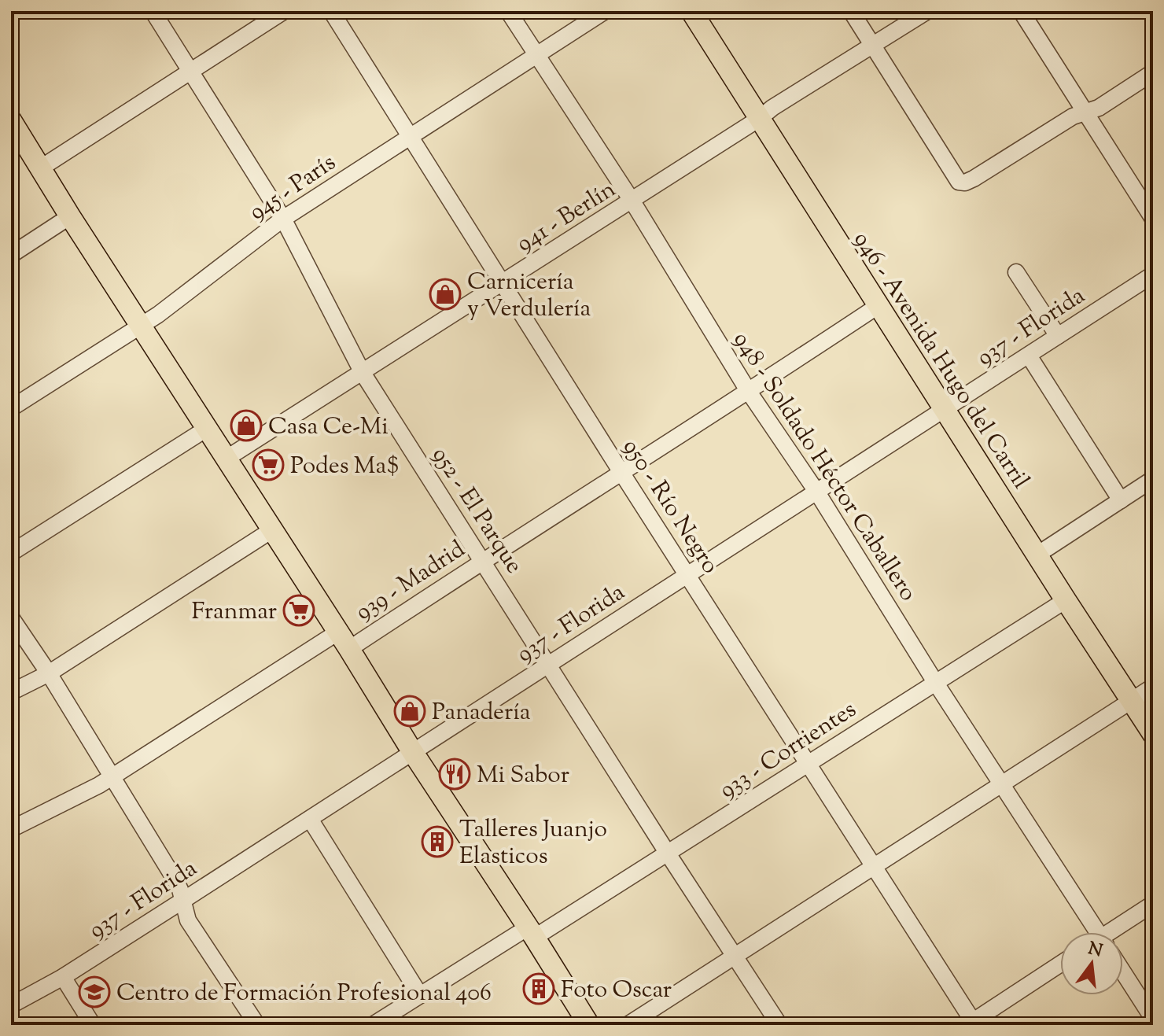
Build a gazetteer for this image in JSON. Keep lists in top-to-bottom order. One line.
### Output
{"streets":{"main road":["946 - Avenida Hugo del Carril"],"street":["945 - París","941 - Berlín","937 - Florida","948 - Soldado Héctor Caballero","950 - Río Negro","952 - El Parque","939 - Madrid","933 - Corrientes"]},"crossings":[["945 - París","948 - Soldado Héctor Caballero"],["945 - París","950 - Río Negro"],["945 - París","952 - El Parque"],["941 - Berlín","946 - Avenida Hugo del Carril"],["941 - Berlín","948 - Soldado Héctor Caballero"],["941 - Berlín","950 - Río Negro"],["941 - Berlín","952 - El Parque"],["937 - Florida","946 - Avenida Hugo del Carril"],["937 - Florida","948 - Soldado Héctor Caballero"],["937 - Florida","950 - Río Negro"],["937 - Florida","952 - El Parque"],["946 - Avenida Hugo del Carril","939 - Madrid"],["946 - Avenida Hugo del Carril","933 - Corrientes"],["948 - Soldado Héctor Caballero","939 - Madrid"],["948 - Soldado Héctor Caballero","933 - Corrientes"],["950 - Río Negro","939 - Madrid"],["950 - Río Negro","933 - Corrientes"],["952 - El Parque","939 - Madrid"],["952 - El Parque","933 - Corrientes"]],"places":{"shop":["Carnicería y Verdulería","Casa Ce-Mi","Panadería"],"supermarket":["Podes Ma$","Franmar"],"restaurant":["Mi Sabor"],"building":["Talleres Juanjo Elasticos","Foto Oscar"],"school or university":["Centro de Formación Profesional 406"]},"north":"top"}
